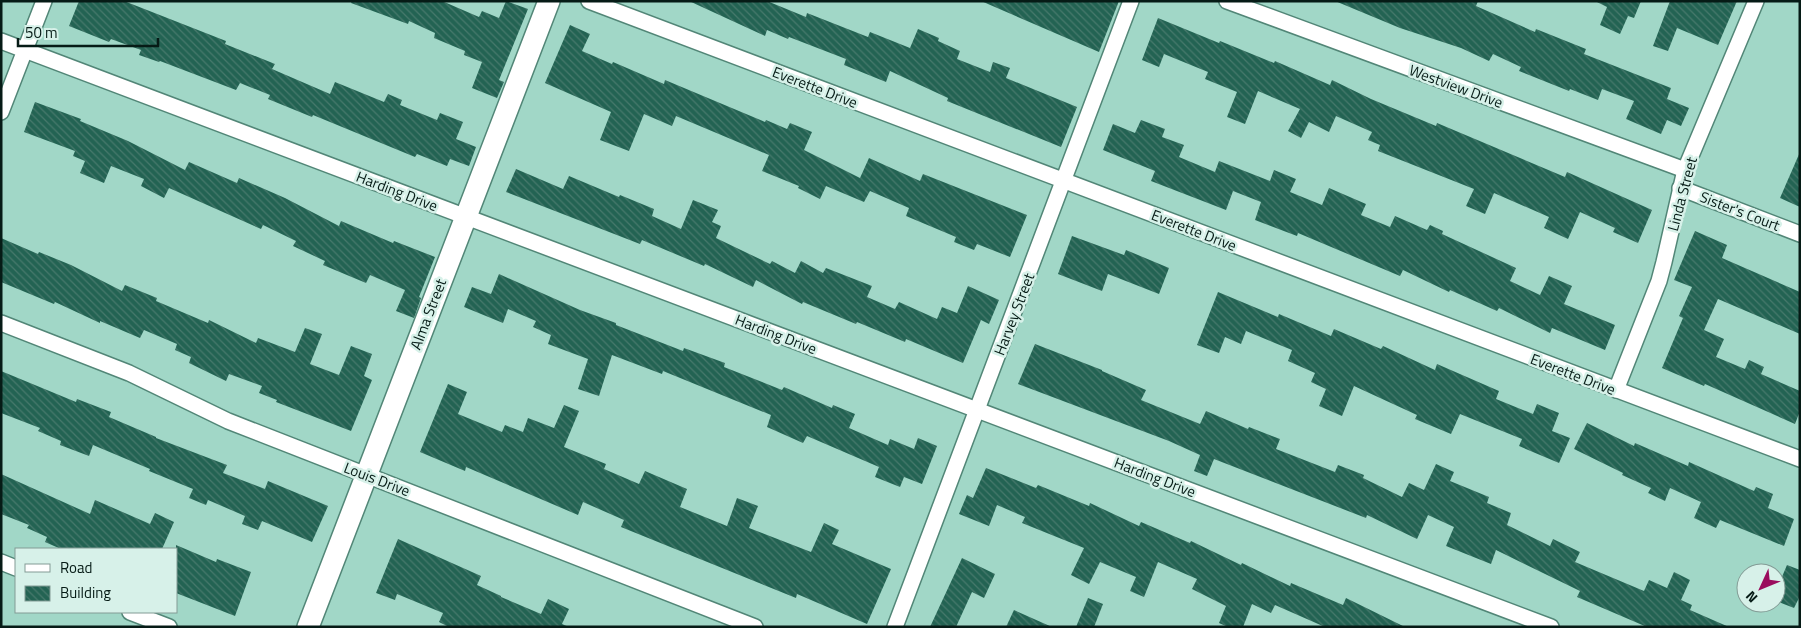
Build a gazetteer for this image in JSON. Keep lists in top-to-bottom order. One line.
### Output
{"streets":{"street":["Westview Drive","Everette Drive","Harding Drive","Linda Street","Sister's Court","Alma Street","Harvey Street","Louis Drive"]},"crossings":[["Westview Drive","Linda Street"],["Everette Drive","Linda Street"],["Everette Drive","Harvey Street"],["Harding Drive","Alma Street"],["Harding Drive","Harvey Street"],["Linda Street","Sister's Court"],["Alma Street","Louis Drive"]],"legend":["Road","Building"],"scale_bar":"50 m","north":"bottom left"}
